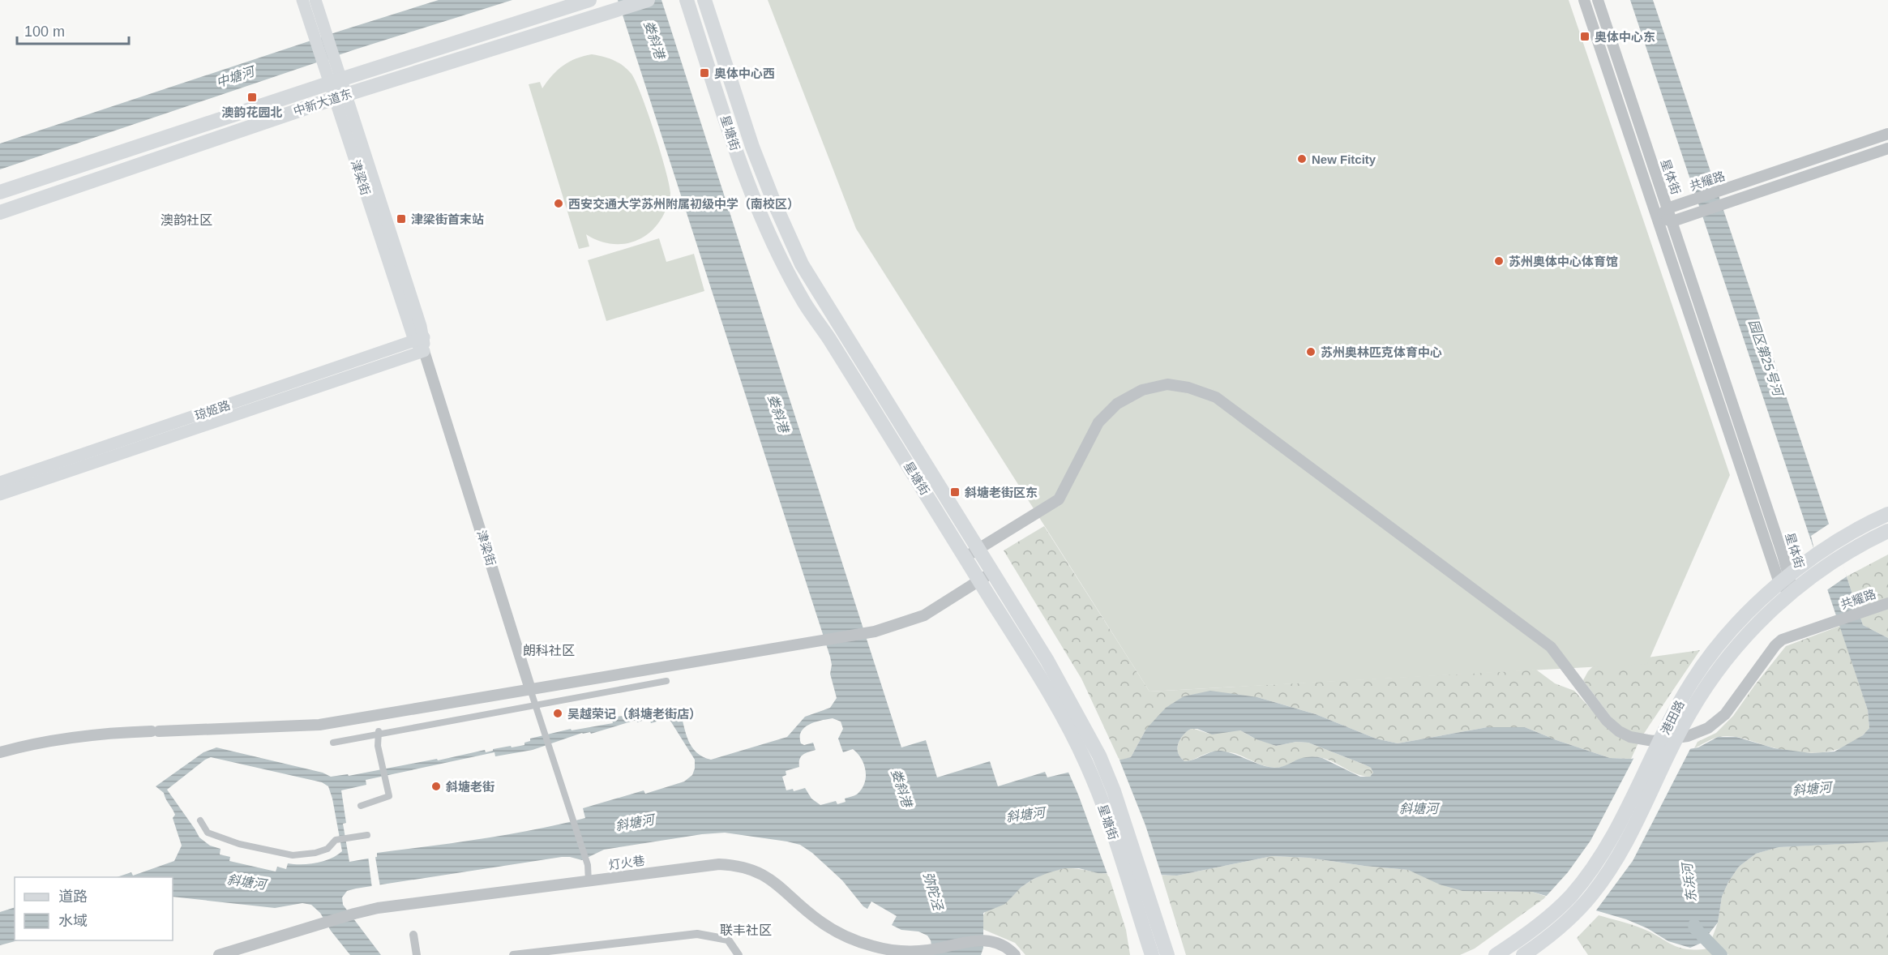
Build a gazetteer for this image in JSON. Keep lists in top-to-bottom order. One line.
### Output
{"streets":{"main road":["中新大道东","星塘街","津梁街","琼姬路","港田路"],"street":["星体街","共耀路","灯火巷"]},"crossings":[["中新大道东","津梁街"],["星塘街","共耀路"],["星体街","共耀路"],["星体街","港田路"],["津梁街","琼姬路"]],"districts":["澳韵社区","朗科社区","联丰社区"],"water":["娄斜港","中塘河","园区第25号河","斜塘河","东浜河","弥陀泾"],"places":{"transit":["奥体中心东","奥体中心西","澳韵花园北","津梁街首末站","斜塘老街区东"],"other":["New Fitcity","西安交通大学苏州附属初级中学（南校区）","苏州奥体中心体育馆","苏州奥林匹克体育中心","吴越荣记（斜塘老街店）","斜塘老街"]},"legend":["道路","水域"],"scale_bar":"100 m"}
